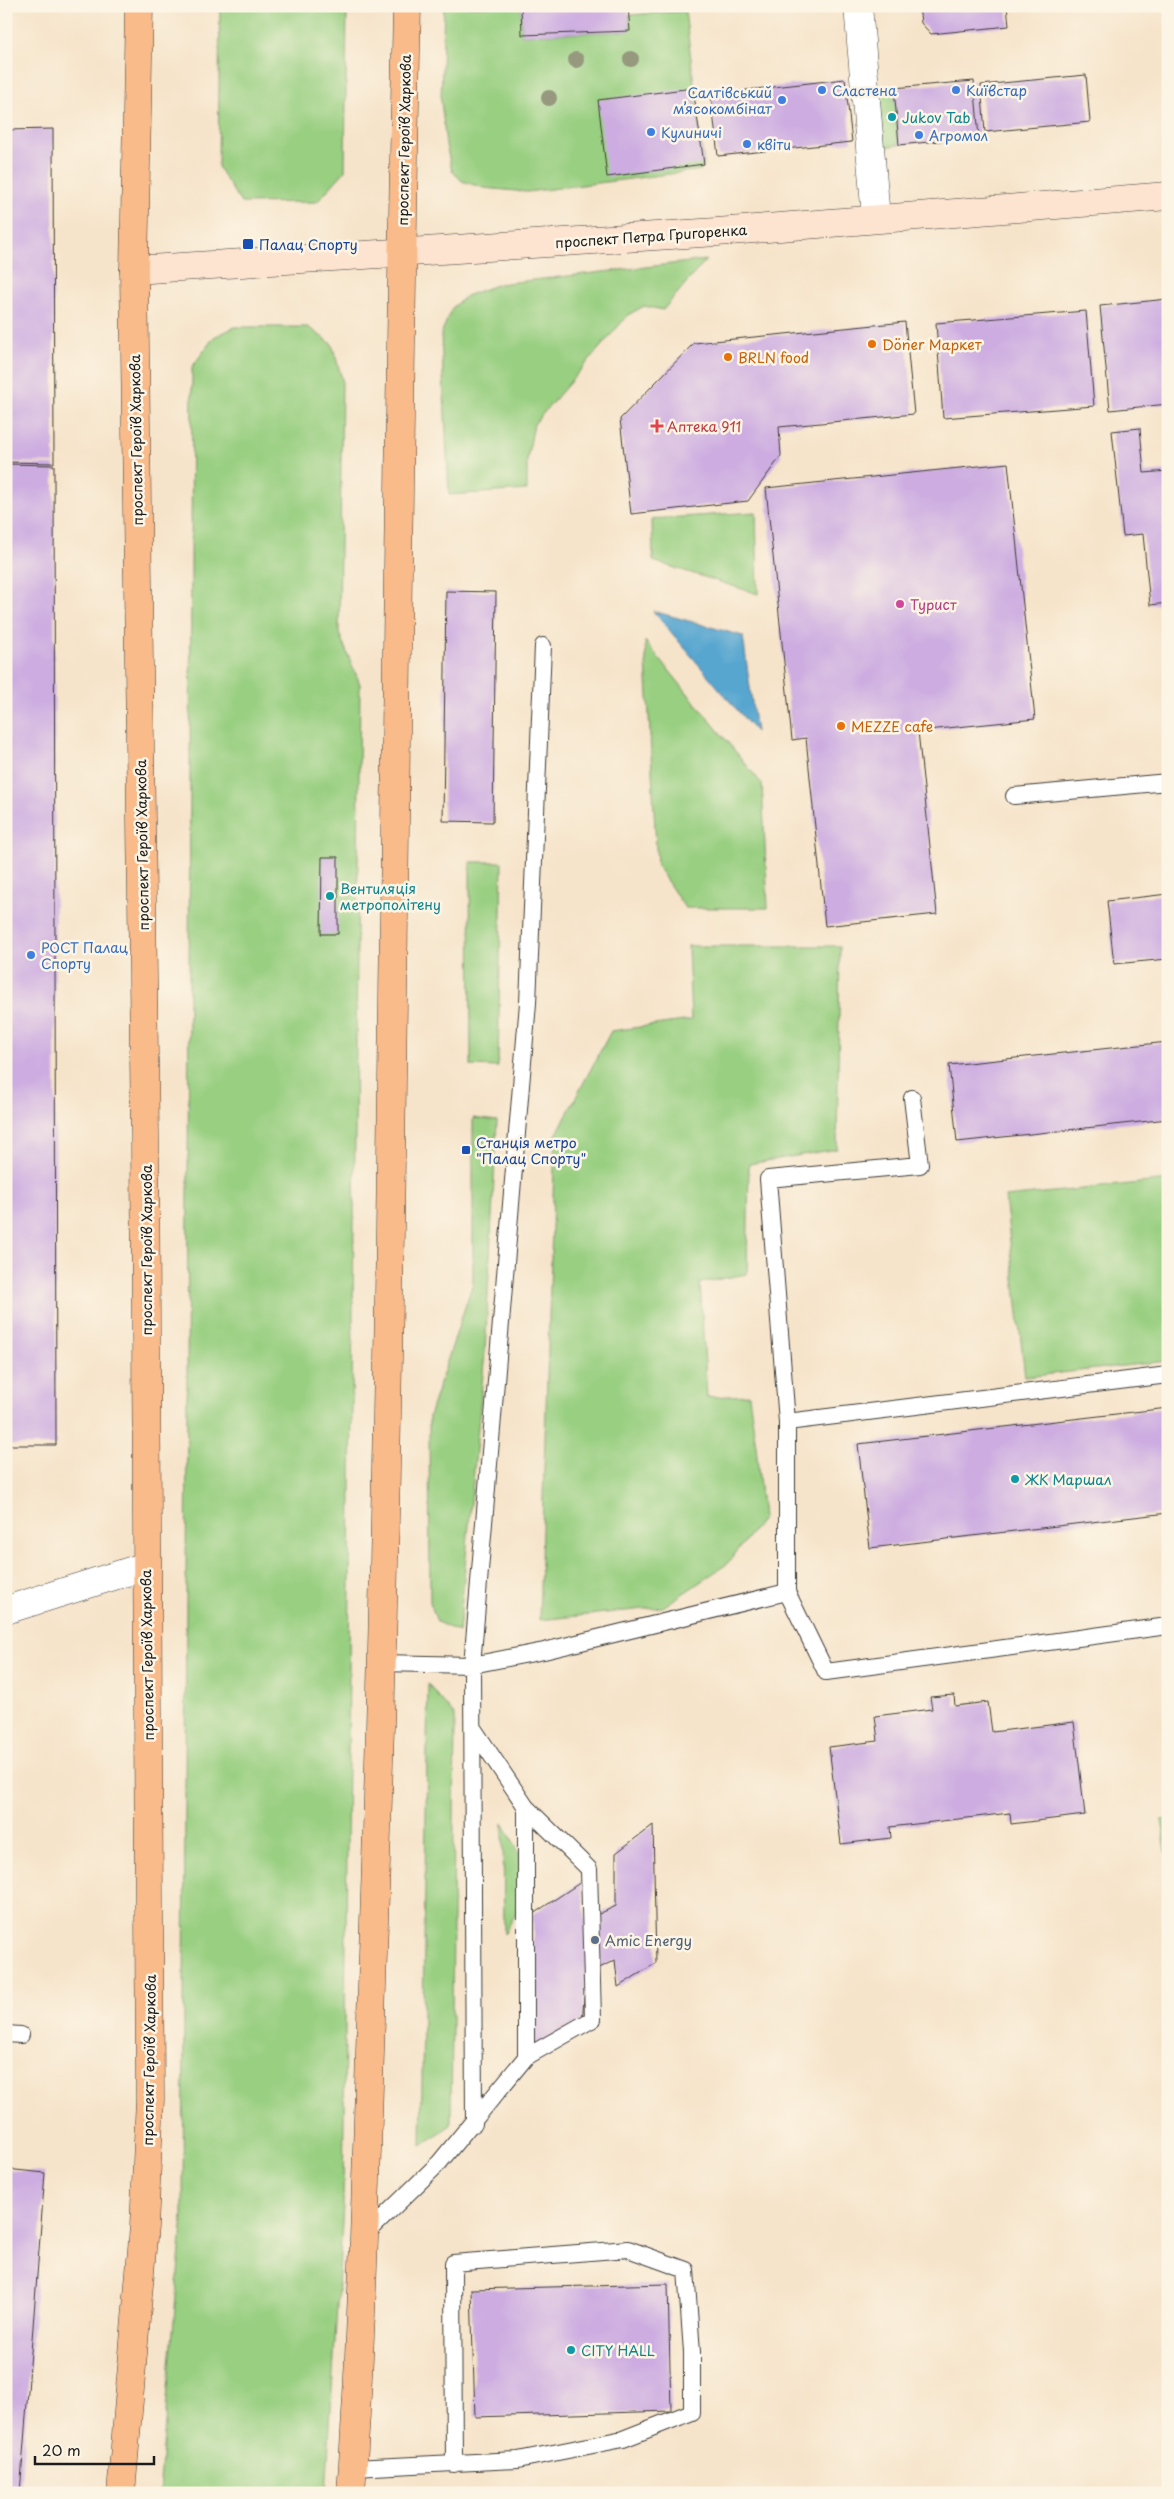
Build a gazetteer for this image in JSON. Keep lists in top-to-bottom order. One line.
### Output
{"streets":{"main road":["проспект Героїв Харкова","проспект Петра Григоренка"]},"crossings":[["проспект Героїв Харкова","проспект Петра Григоренка"]],"places":{"other":["Сластена","Київстар","Салтівський мʼясокомбінат","Jukov Tab","Кулиничі","Агромол","квіти","Döner Маркет","BRLN food","Турист","MEZZE cafe","Вентиляція метрополітену","РОСТ Палац Спорту","ЖК Маршал","Amic Energy","CITY HALL"],"transit":["Палац Спорту","Станція метро \"Палац Спорту\""],"health":["Аптека 911"]},"scale_bar":"20 m"}
